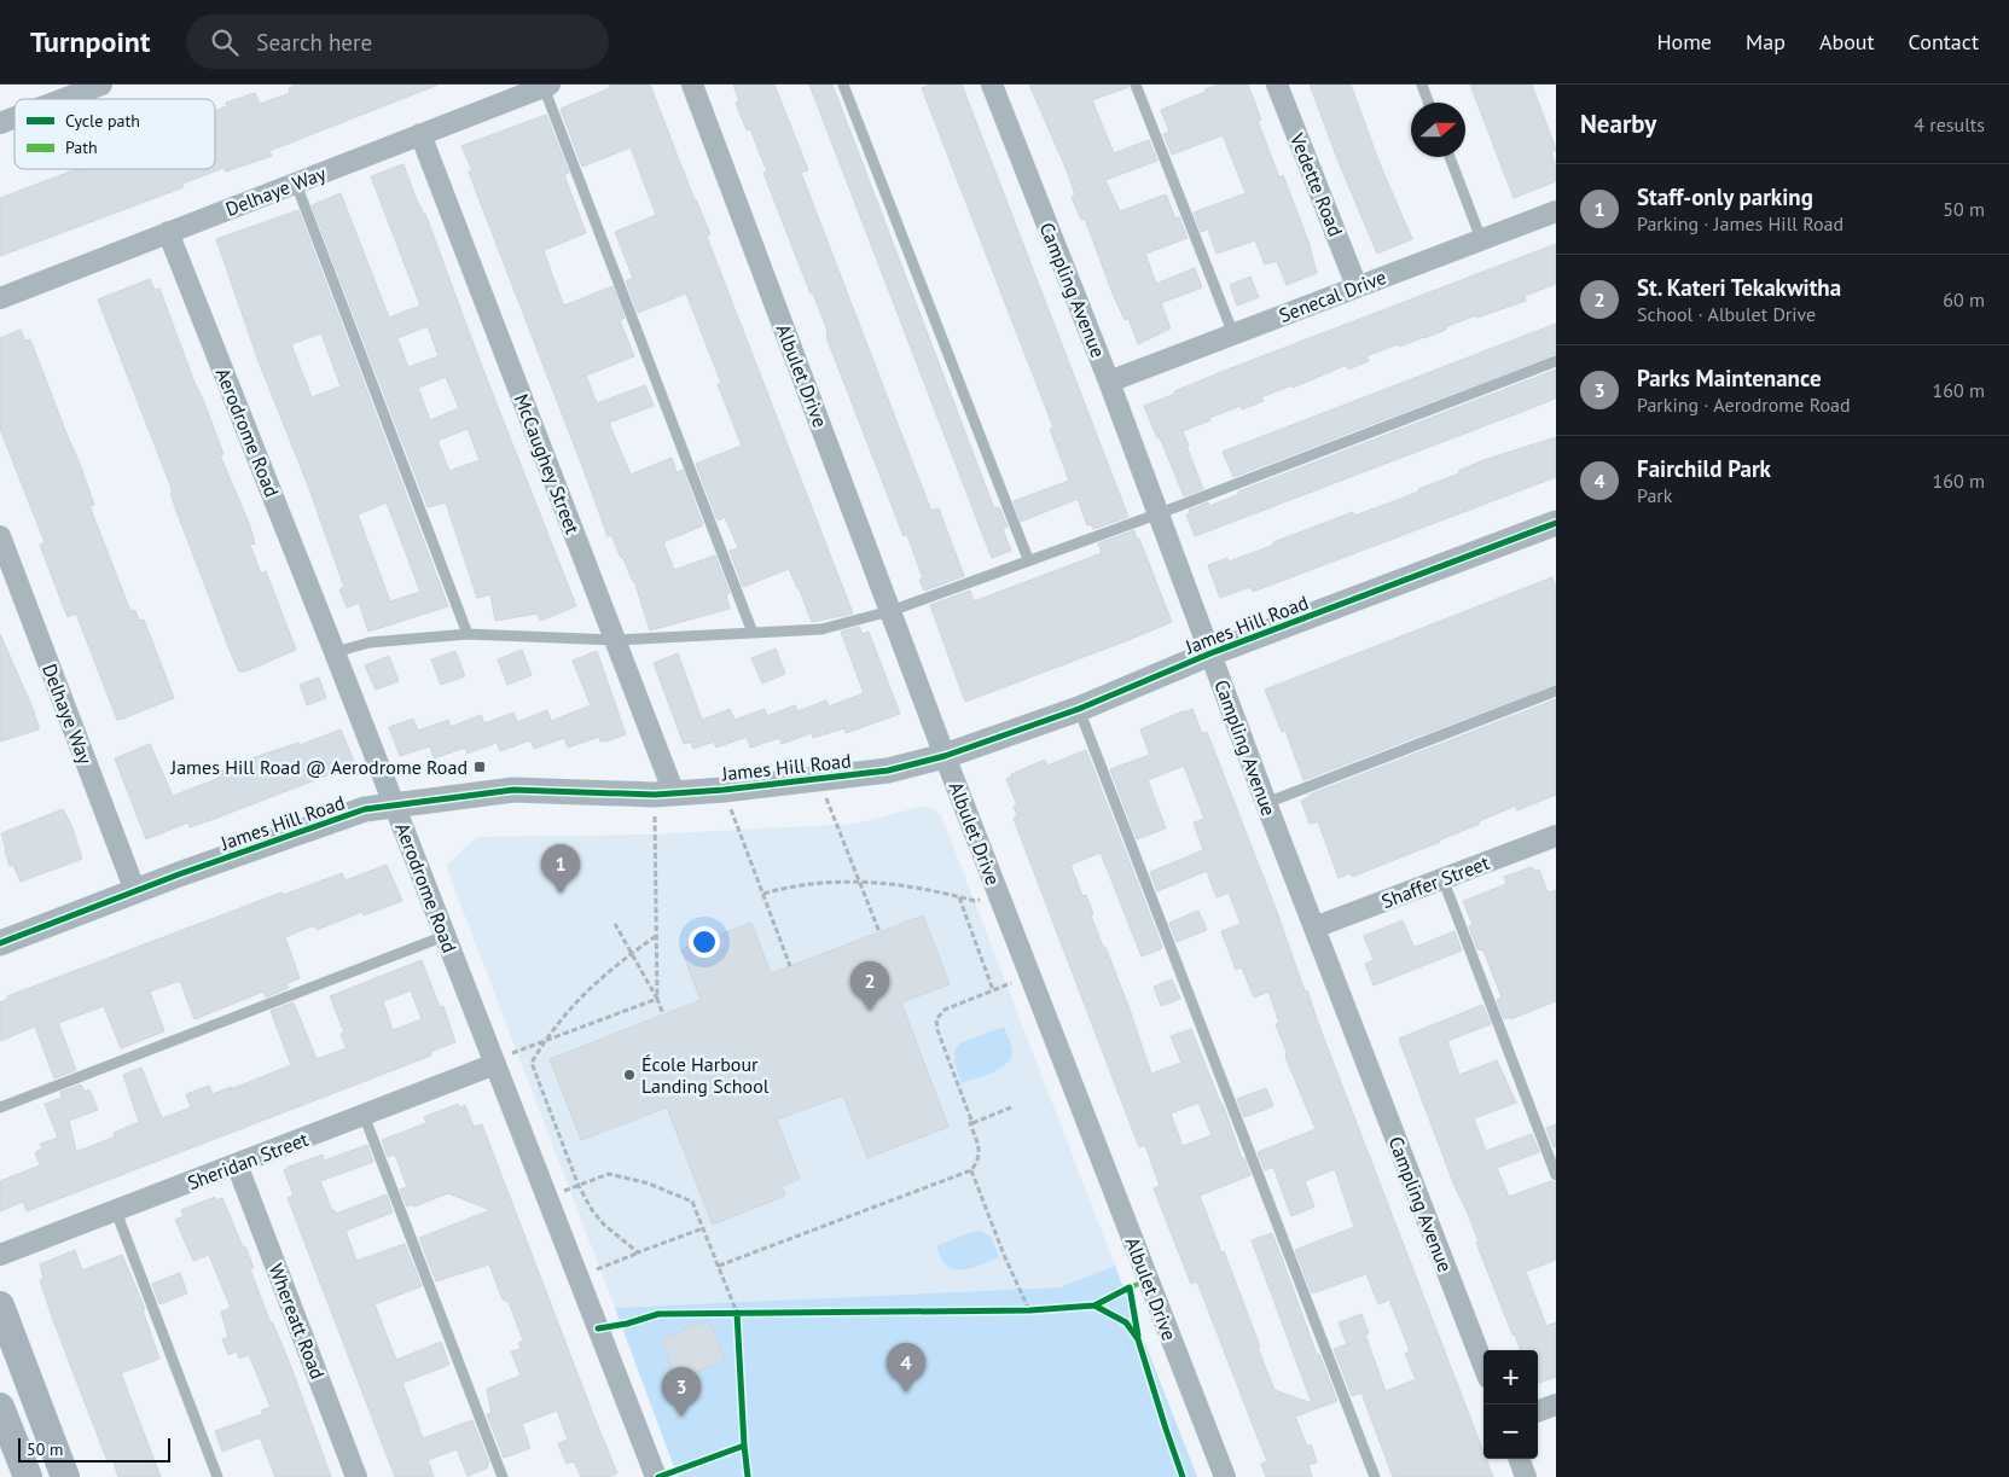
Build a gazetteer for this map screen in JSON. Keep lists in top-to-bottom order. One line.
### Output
{"streets":{"street":["Vedette Road","Delhaye Way","Campling Avenue","Senecal Drive","Albulet Drive","Aerodrome Road","McCaughey Street","James Hill Road","Shaffer Street","Sheridan Street","Whereatt Road"]},"crossings":[["Vedette Road","Senecal Drive"],["Delhaye Way","Aerodrome Road"],["Delhaye Way","McCaughey Street"],["Delhaye Way","James Hill Road"],["Campling Avenue","Senecal Drive"],["Campling Avenue","James Hill Road"],["Campling Avenue","Shaffer Street"],["Albulet Drive","James Hill Road"],["Aerodrome Road","James Hill Road"],["Aerodrome Road","Sheridan Street"],["McCaughey Street","James Hill Road"],["Sheridan Street","Whereatt Road"]],"places":{"transit":["James Hill Road @ Aerodrome Road"],"other":["École Harbour Landing School"]},"legend":["Cycle path","Path"],"scale_bar":"50 m","north":"right","page":{"header":"Turnpoint","search":"Search here","nav":["Home","Map","About","Contact"],"heading":["Nearby","4 results"],"list":[{"mark":"1","name":"Staff-only parking","note":"Parking · James Hill Road","value":"50 m"},{"mark":"2","name":"St. Kateri Tekakwitha","note":"School · Albulet Drive","value":"60 m"},{"mark":"3","name":"Parks Maintenance","note":"Parking · Aerodrome Road","value":"160 m"},{"mark":"4","name":"Fairchild Park","note":"Park","value":"160 m"}],"pins":["1","2","4","3"],"map_buttons":["+","−"],"scale":"50 m"}}
